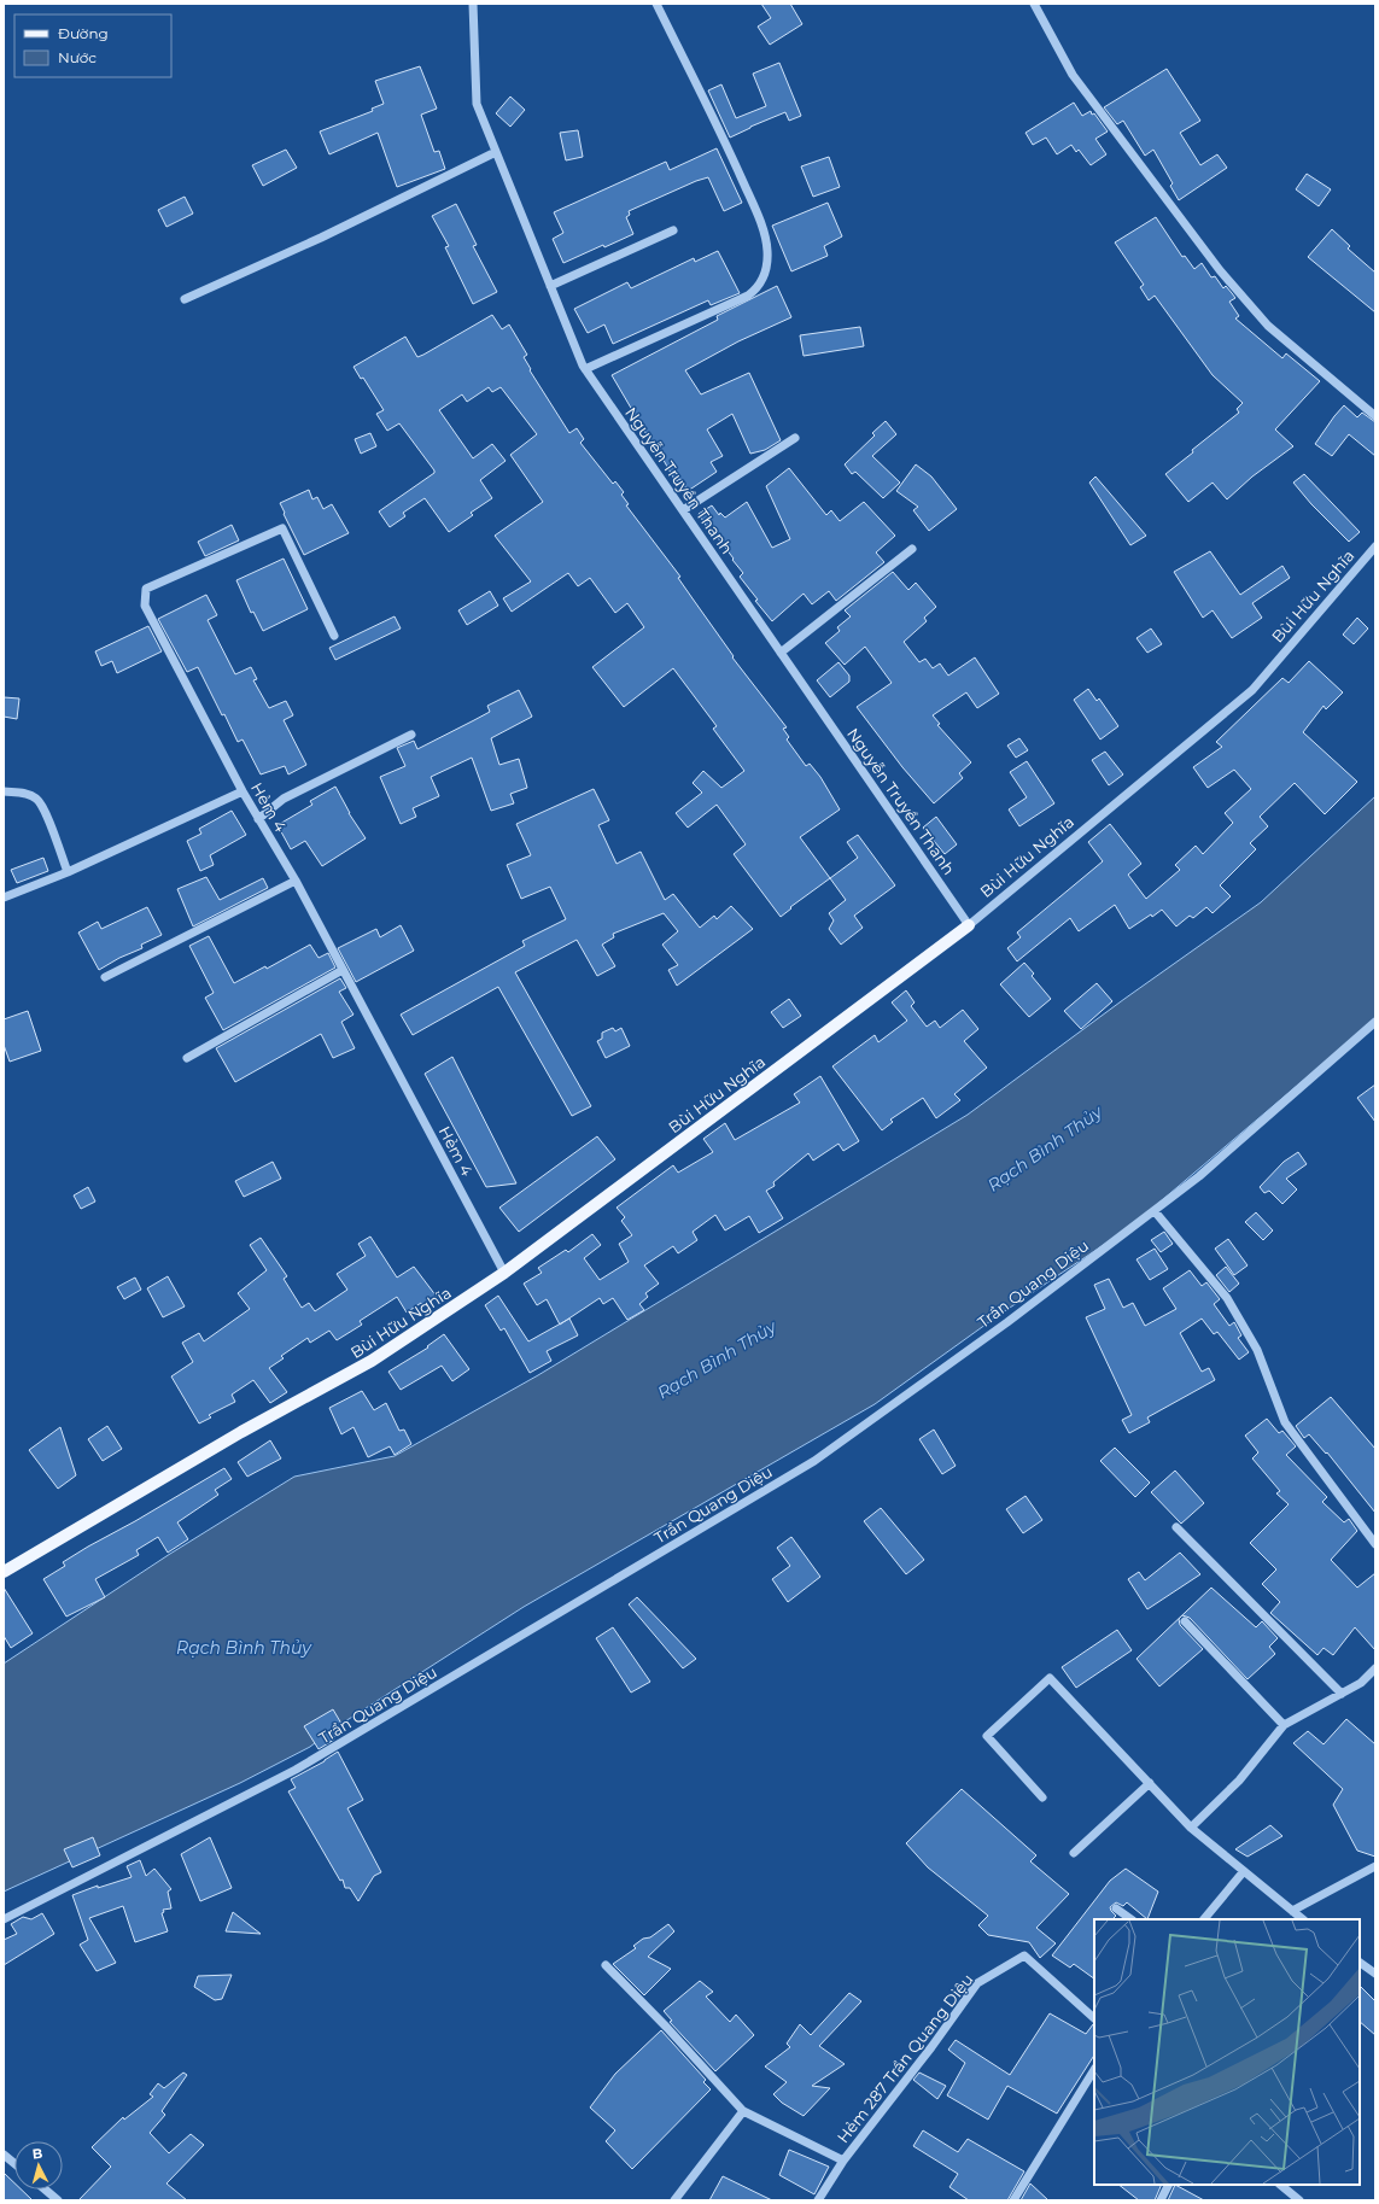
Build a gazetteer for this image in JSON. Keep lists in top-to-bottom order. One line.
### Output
{"streets":{"main road":["Bùi Hữu Nghĩa"],"street":["Nguyễn Truyền Thanh","Hẻm 4","Trần Quang Diệu","Hẻm 287 Trần Quang Diệu"]},"crossings":[["Nguyễn Truyền Thanh","Bùi Hữu Nghĩa"],["Bùi Hữu Nghĩa","Hẻm 4"]],"water":["Rạch Bình Thủy"],"legend":["Đường","Nước"],"north":"top"}
